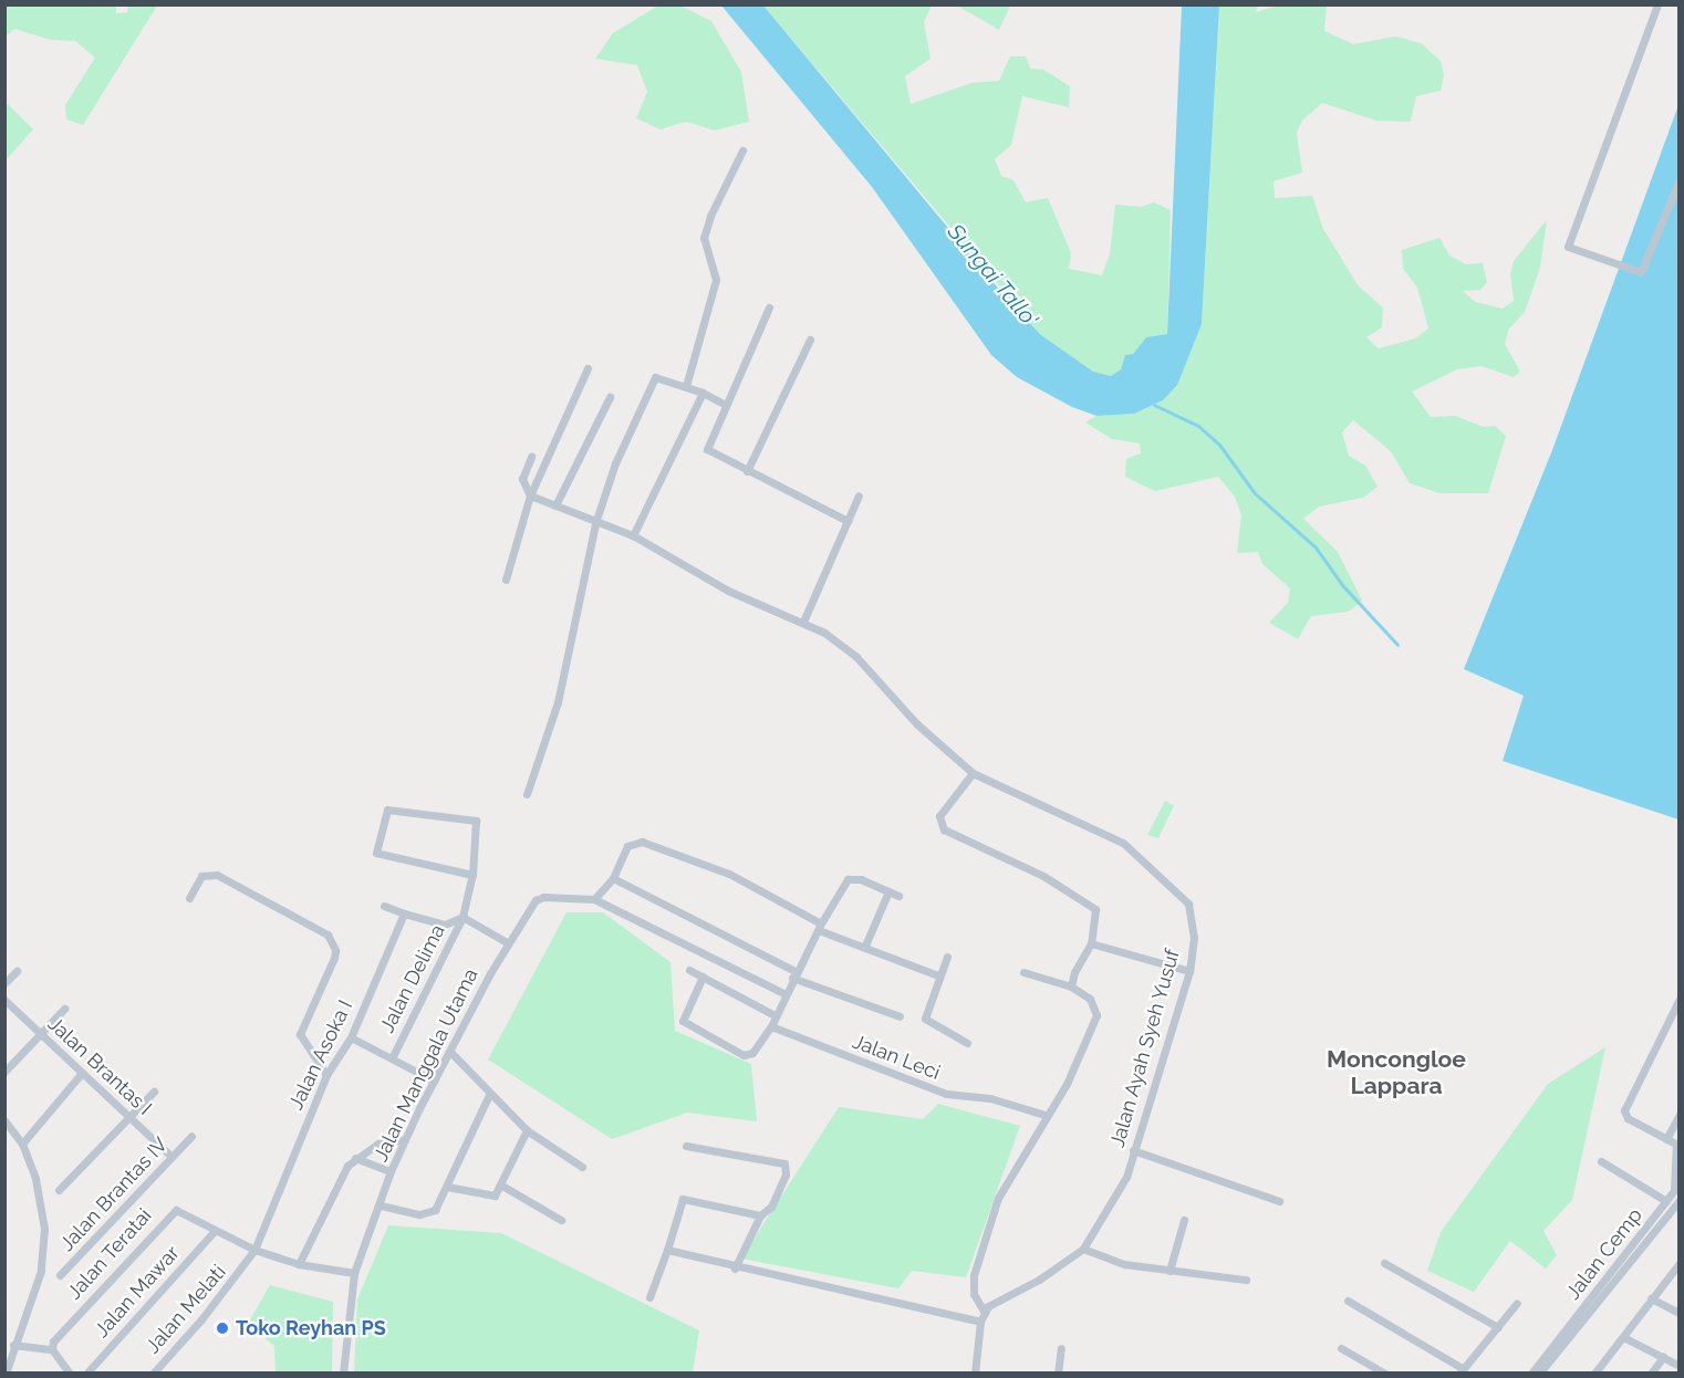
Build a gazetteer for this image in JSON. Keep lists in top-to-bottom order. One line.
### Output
{"streets":{"street":["Jalan Delima","Jalan Ayah Syeh Yusuf","Jalan Asoka I","Jalan Leci","Jalan Manggala Utama","Jalan Brantas I","Jalan Brantas IV","Jalan Teratai","Jalan Cemp","Jalan Mawar","Jalan Melati"]},"crossings":[["Jalan Asoka I","Jalan Teratai"],["Jalan Asoka I","Jalan Melati"],["Jalan Manggala Utama","Jalan Teratai"],["Jalan Brantas I","Jalan Brantas IV"],["Jalan Teratai","Jalan Mawar"]],"districts":["Moncongloe Lappara"],"water":["Sungai Tallo'"],"places":["Toko Reyhan PS"]}
